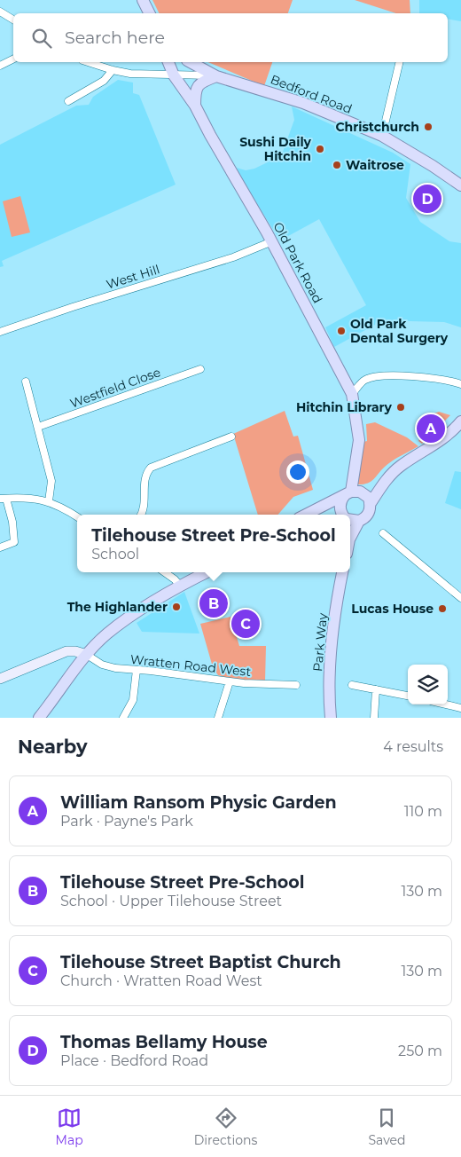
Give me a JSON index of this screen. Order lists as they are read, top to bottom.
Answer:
{
  "streets": {
    "main road": ["Bedford Road", "Old Park Road", "Park Way"],
    "street": ["West Hill", "Westfield Close", "Wratten Road West"]
  },
  "crossings": [
    ["Bedford Road", "Old Park Road"],
    ["Old Park Road", "West Hill"]
  ],
  "places": [
    "Christchurch",
    "Sushi Daily Hitchin",
    "Waitrose",
    "Old Park Dental Surgery",
    "Hitchin Library",
    "The Highlander",
    "Lucas House"
  ],
  "page": {
    "search": "Search here",
    "pins": [
      "D",
      "A",
      "B",
      "C"
    ],
    "popup": ["Tilehouse Street Pre-School", "School"],
    "heading": ["Nearby", "4 results"],
    "list": [
      {
        "mark": "A",
        "name": "William Ransom Physic Garden",
        "note": "Park · Payne's Park",
        "value": "110 m"
      },
      {
        "mark": "B",
        "name": "Tilehouse Street Pre-School",
        "note": "School · Upper Tilehouse Street",
        "value": "130 m"
      },
      {
        "mark": "C",
        "name": "Tilehouse Street Baptist Church",
        "note": "Church · Wratten Road West",
        "value": "130 m"
      },
      {
        "mark": "D",
        "name": "Thomas Bellamy House",
        "note": "Place · Bedford Road",
        "value": "250 m"
      }
    ],
    "nav": ["Map", "Directions", "Saved"]
  }
}
